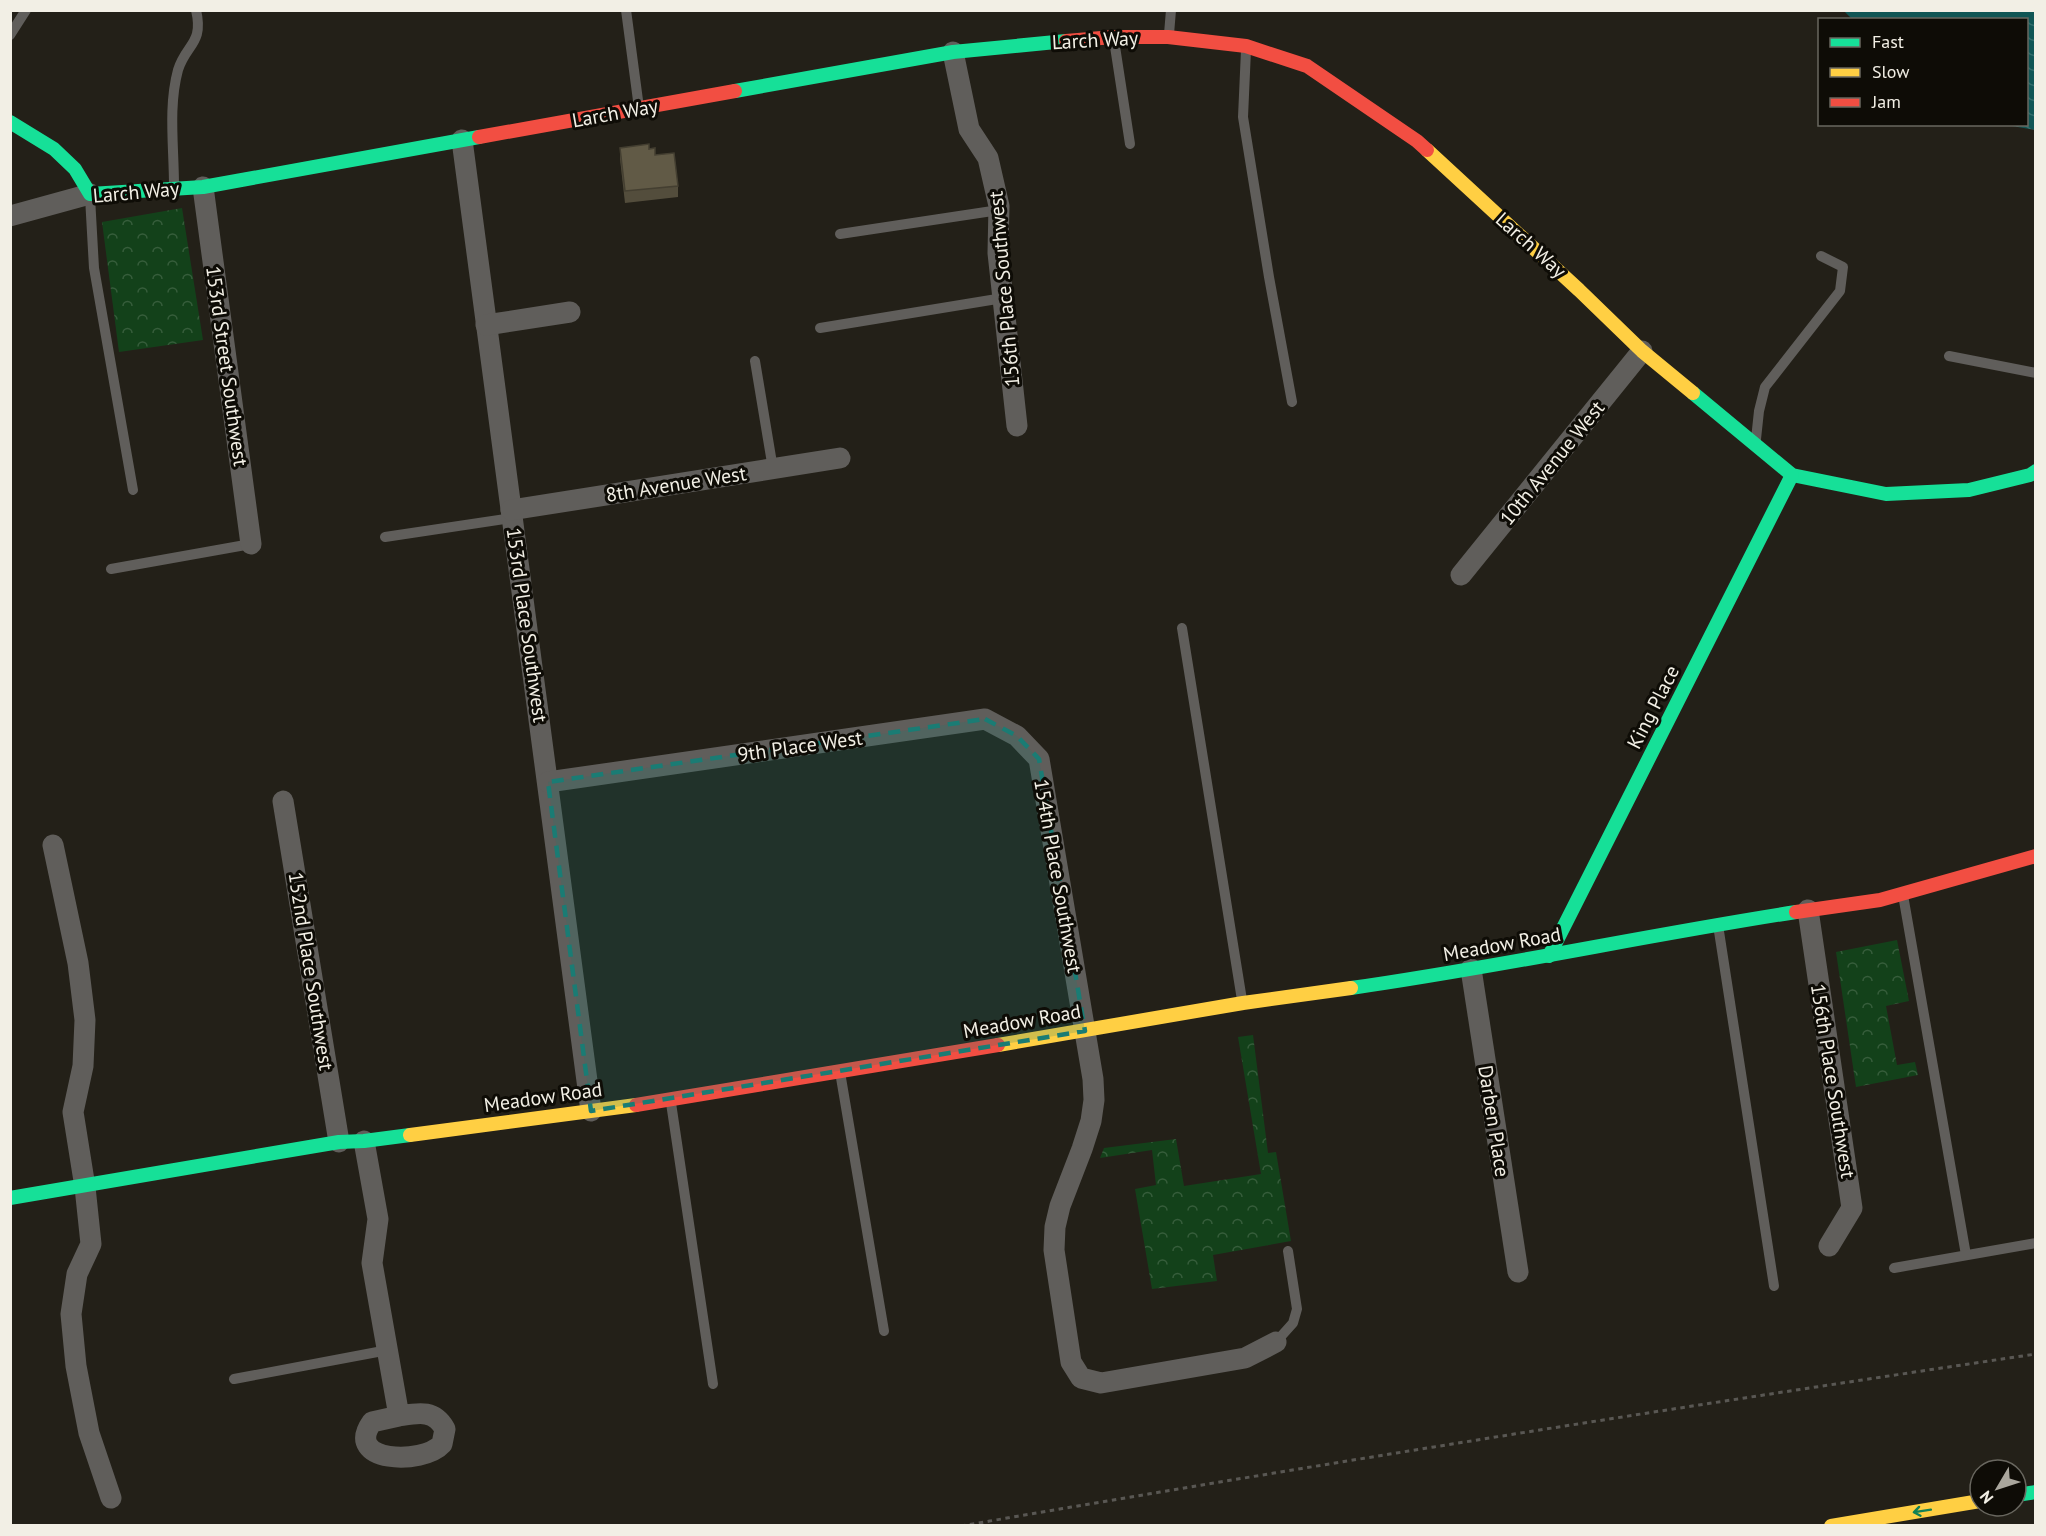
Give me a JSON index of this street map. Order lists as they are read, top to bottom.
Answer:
{
  "streets": {
    "main road": ["Larch Way", "King Place", "Meadow Road"],
    "street": [
      "156th Place Southwest",
      "153rd Street Southwest",
      "10th Avenue West",
      "8th Avenue West",
      "153rd Place Southwest",
      "9th Place West",
      "154th Place Southwest",
      "152nd Place Southwest",
      "Darben Place"
    ]
  },
  "crossings": [
    ["Larch Way", "156th Place Southwest"],
    ["Larch Way", "153rd Street Southwest"],
    ["Larch Way", "10th Avenue West"],
    ["Larch Way", "153rd Place Southwest"],
    ["Larch Way", "King Place"],
    ["156th Place Southwest", "Meadow Road"],
    ["8th Avenue West", "153rd Place Southwest"],
    ["153rd Place Southwest", "9th Place West"],
    ["153rd Place Southwest", "Meadow Road"],
    ["King Place", "Meadow Road"],
    ["9th Place West", "154th Place Southwest"],
    ["154th Place Southwest", "Meadow Road"],
    ["Meadow Road", "152nd Place Southwest"],
    ["Meadow Road", "Darben Place"]
  ],
  "legend": ["Fast", "Slow", "Jam"],
  "north": "bottom left"
}
